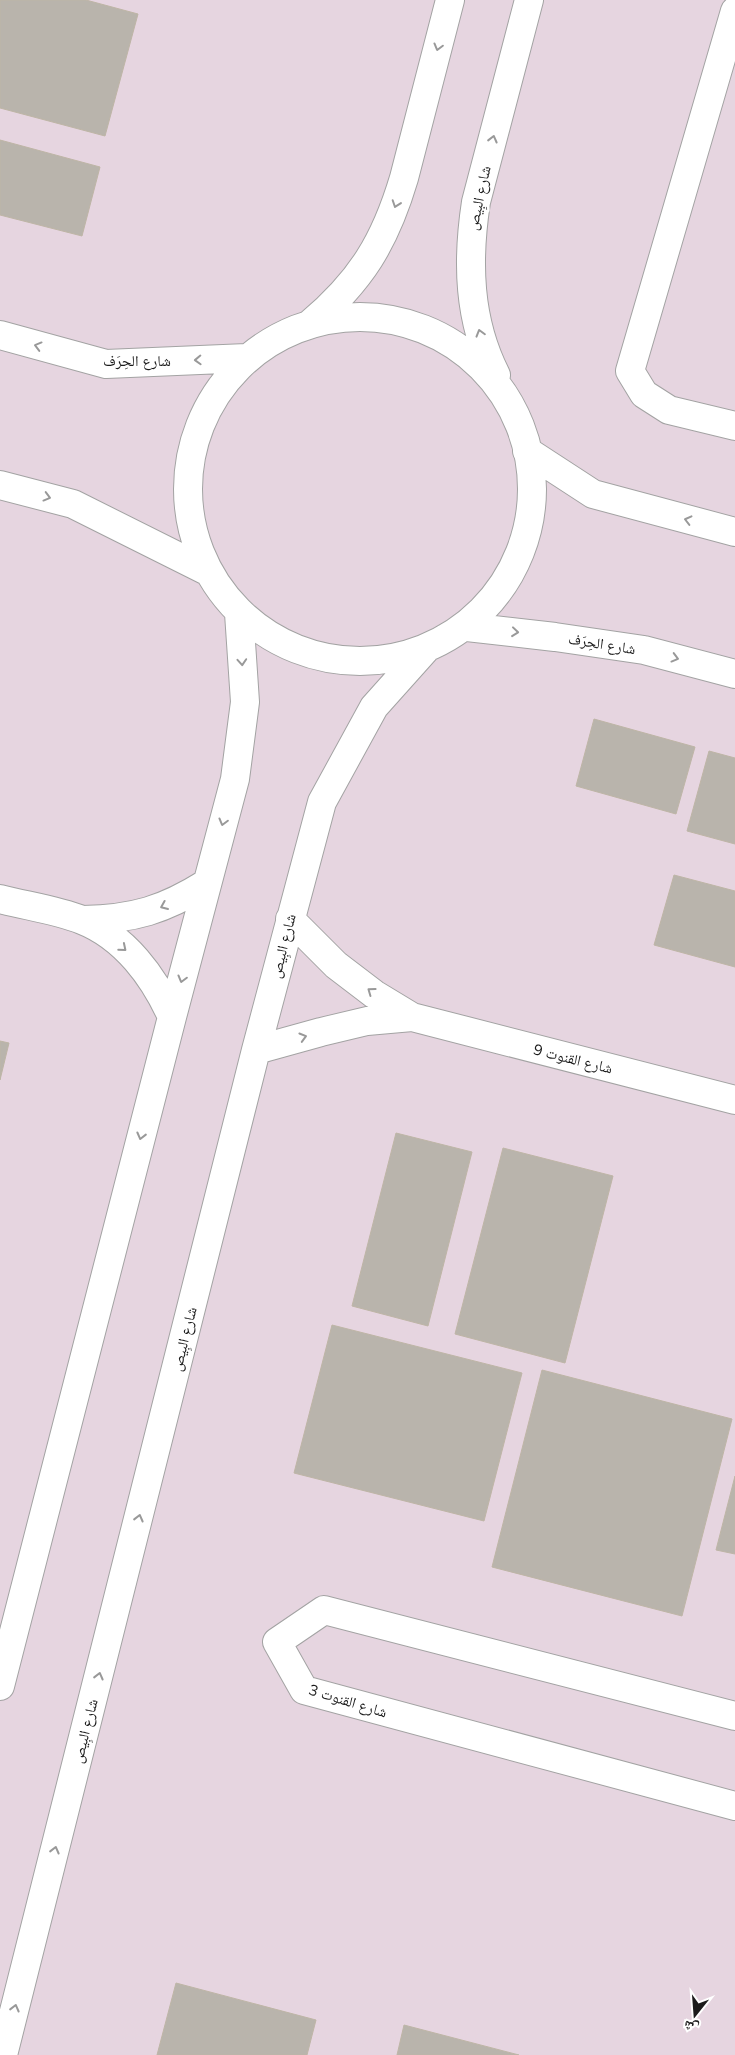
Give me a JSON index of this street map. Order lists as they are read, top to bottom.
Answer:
{
  "streets": {
    "street": [
      "شارع البِيص",
      "شارع الحِرَف",
      "شارع القنوت 9",
      "شارع القنوت 3"
    ]
  },
  "crossings": [
    ["شارع البِيص", "شارع القنوت 9"]
  ],
  "north": "bottom"
}
